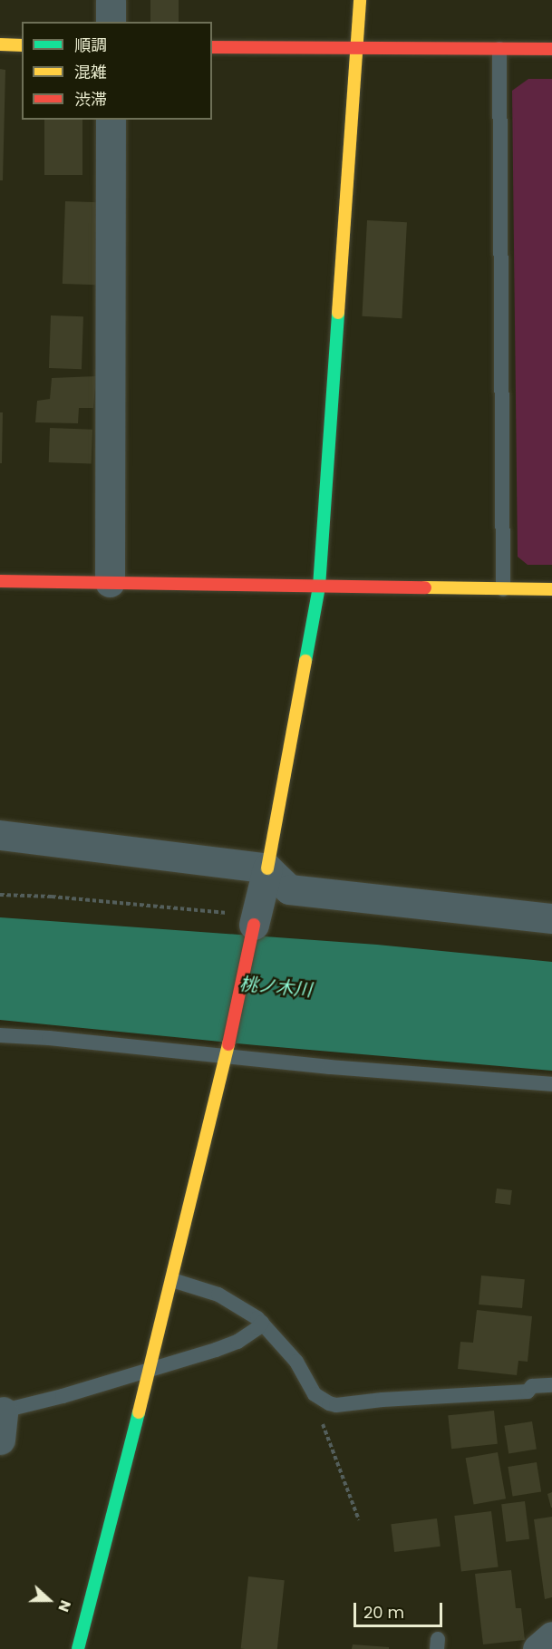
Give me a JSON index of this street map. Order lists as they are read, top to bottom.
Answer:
{
  "water": ["桃ノ木川"],
  "legend": ["順調", "混雑", "渋滞"],
  "scale_bar": "20 m",
  "north": "right"
}
